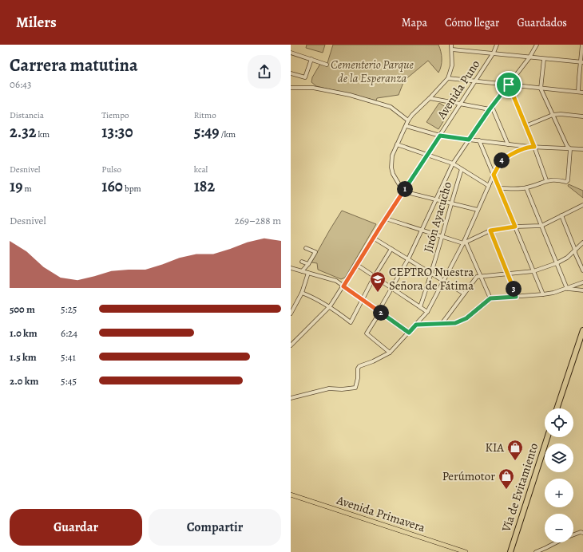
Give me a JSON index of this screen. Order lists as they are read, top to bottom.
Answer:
{
  "streets": {
    "highway": ["Vía de Evitamiento"],
    "main road": ["Avenida Primavera"],
    "street": ["Avenida Puno", "Jirón Ayacucho"]
  },
  "parks": ["Cementerio Parque de la Esperanza"],
  "places": {
    "school or university": ["CEPTRO Nuestra Señora de Fátima"],
    "shop": ["KIA", "Perúmotor"]
  },
  "page": {
    "header": "Milers",
    "nav": ["Mapa", "Cómo llegar", "Guardados"],
    "heading": ["Carrera matutina", "06:43"],
    "stats": [
      ["Distancia", "2.32 km"],
      ["Tiempo", "13:30"],
      ["Ritmo", "5:49 /km"],
      ["Desnivel", "19 m"],
      ["Pulso", "160 bpm"],
      ["kcal", "182"]
    ],
    "pins": [
      "4",
      "1",
      "3",
      "2"
    ],
    "chart": ["Desnivel", "269–288 m"],
    "list": [
      {
        "name": "500 m",
        "note": "5:25"
      },
      {
        "name": "1.0 km",
        "note": "6:24"
      },
      {
        "name": "1.5 km",
        "note": "5:41"
      },
      {
        "name": "2.0 km",
        "note": "5:45"
      }
    ],
    "map_buttons": ["+", "−"],
    "buttons": ["Guardar", "Compartir"]
  }
}
